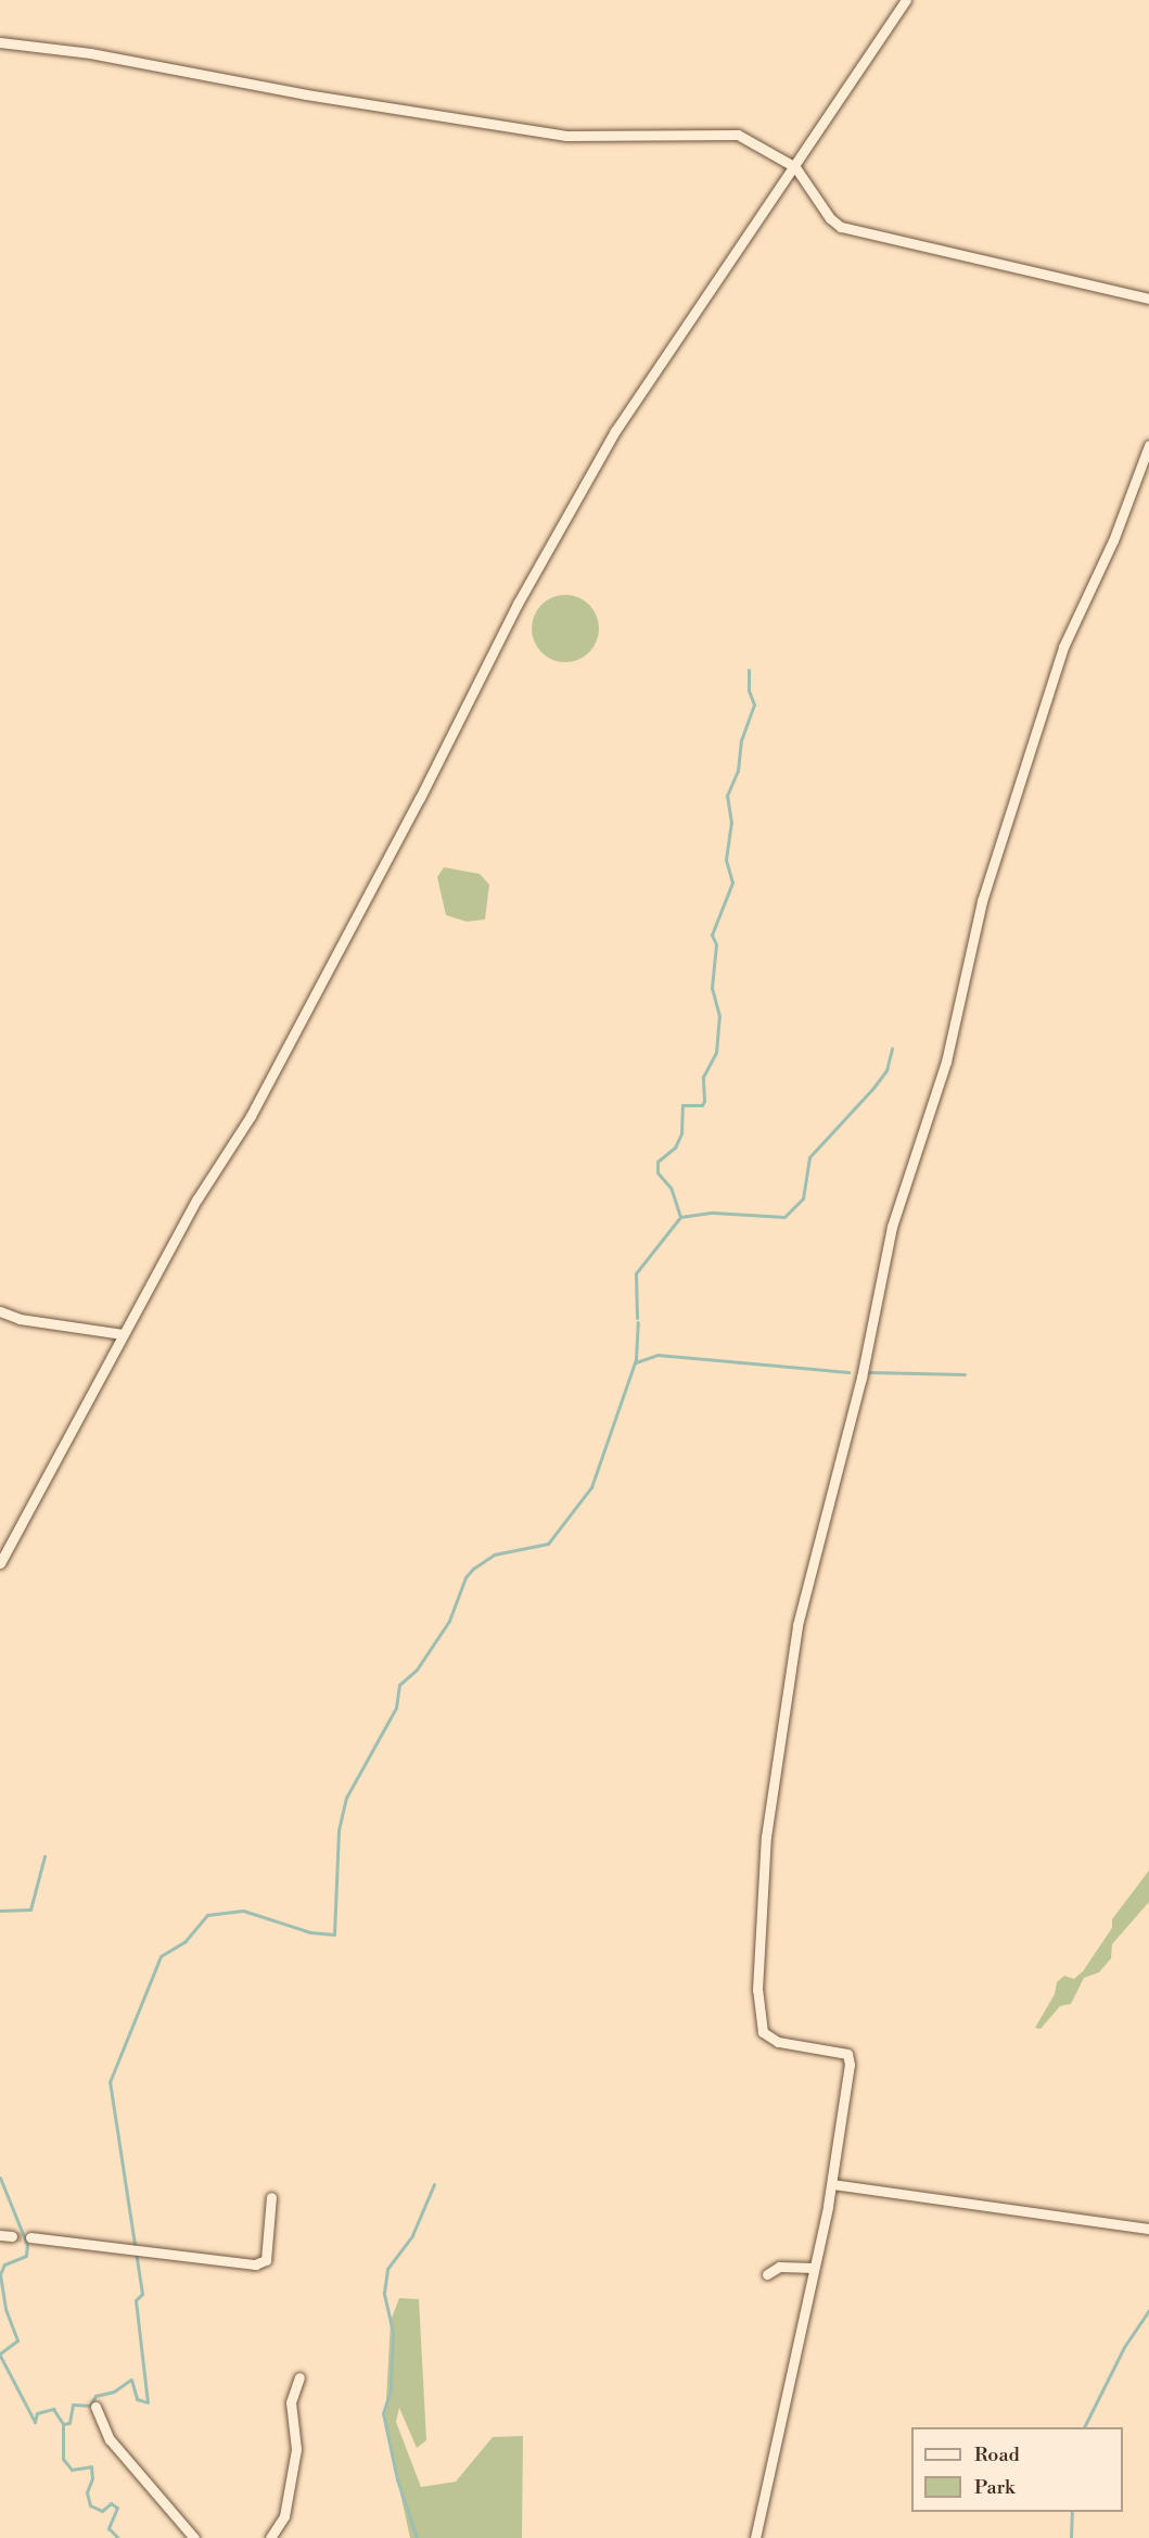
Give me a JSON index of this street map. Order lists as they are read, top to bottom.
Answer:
{
  "legend": ["Road", "Park"]
}
